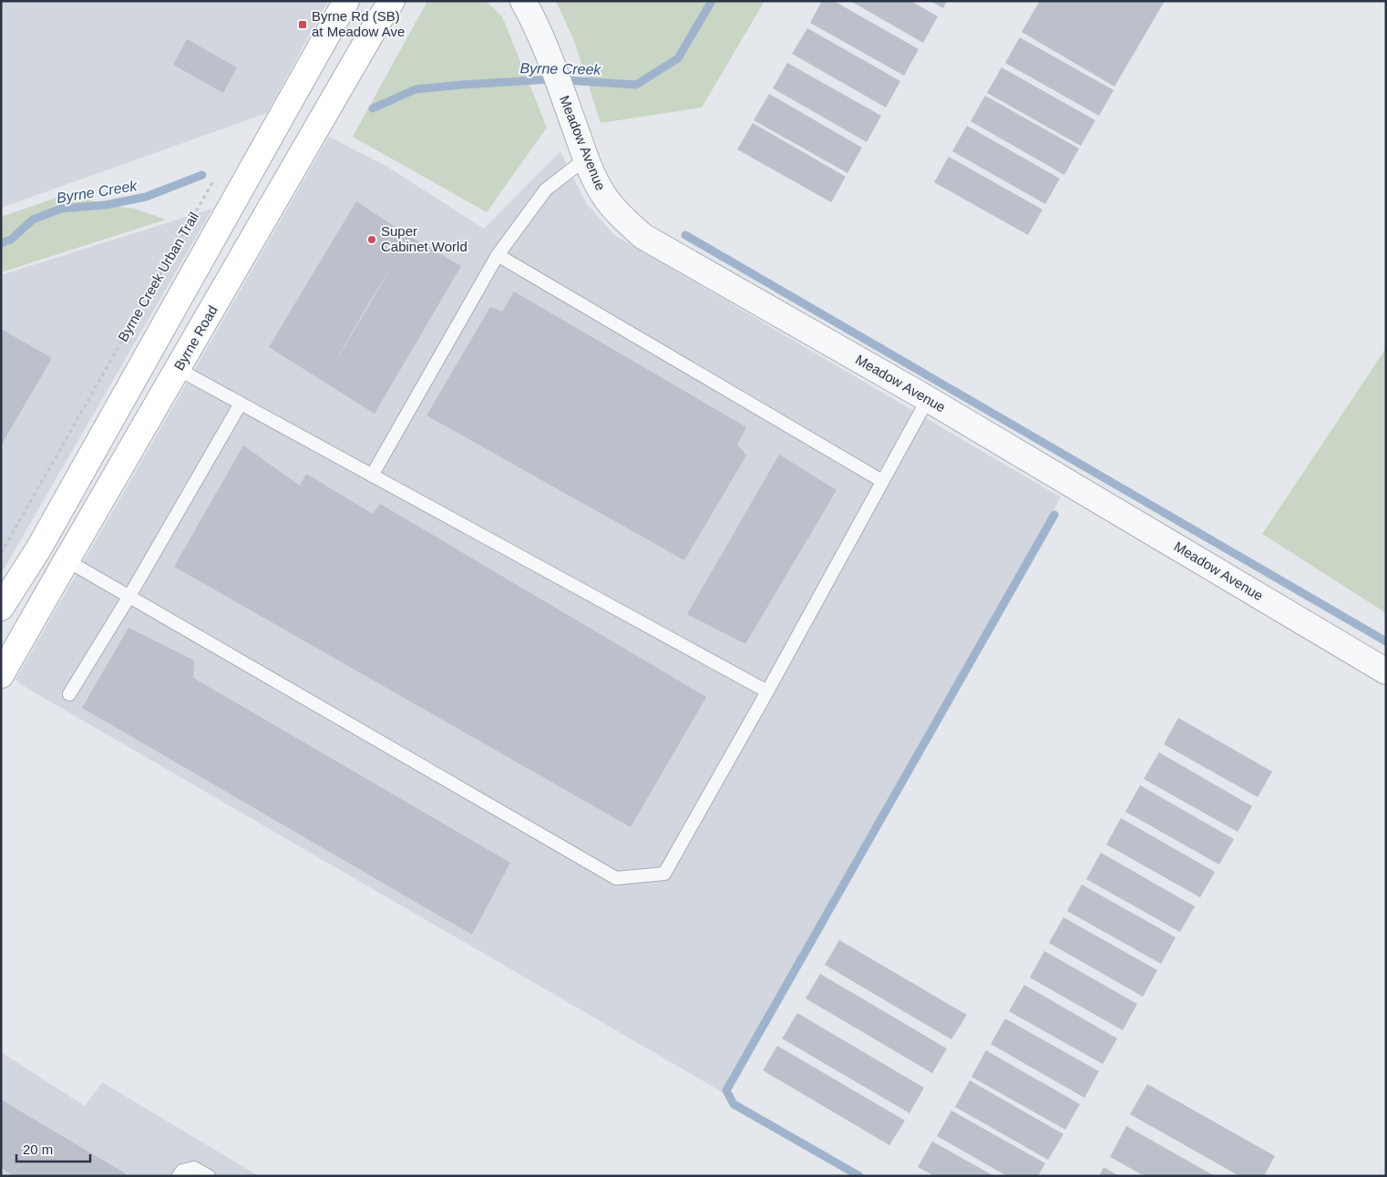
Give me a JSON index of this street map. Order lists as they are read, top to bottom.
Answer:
{
  "streets": {
    "main road": ["Byrne Road"],
    "street": ["Meadow Avenue"],
    "path": ["Byrne Creek Urban Trail"]
  },
  "water": ["Byrne Creek"],
  "places": {
    "transit": ["Byrne Rd (SB) at Meadow Ave"],
    "other": ["Super Cabinet World"]
  },
  "scale_bar": "20 m"
}
